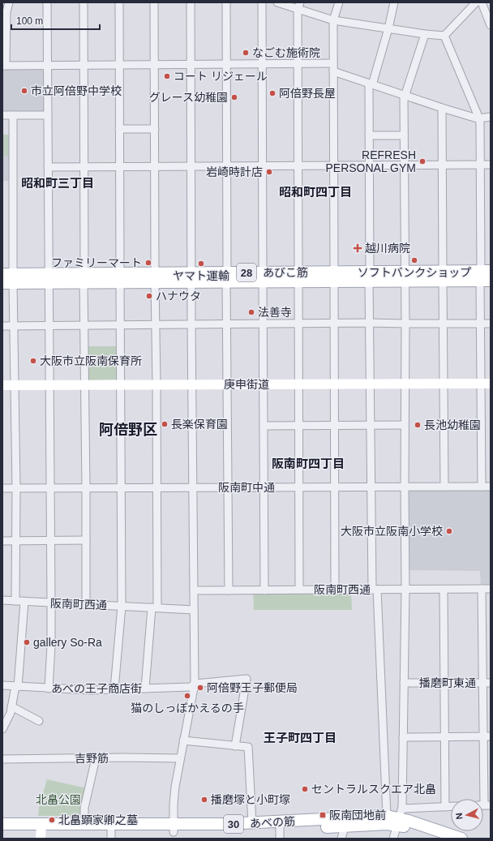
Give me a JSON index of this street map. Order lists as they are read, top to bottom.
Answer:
{
  "streets": {
    "main road": [
      "28",
      "あびこ筋",
      "あべの筋",
      "30"
    ],
    "street": [
      "庚申街道",
      "阪南町中通",
      "阪南町西通",
      "播磨町東通",
      "あべの王子商店街",
      "吉野筋"
    ]
  },
  "districts": [
    "昭和町三丁目",
    "昭和町四丁目",
    "阿倍野区",
    "阪南町四丁目",
    "王子町四丁目"
  ],
  "parks": ["北畠公園"],
  "places": {
    "other": [
      "なごむ施術院",
      "コート リジェール",
      "市立阿倍野中学校",
      "阿倍野長屋",
      "グレース幼稚園",
      "REFRESH PERSONAL GYM",
      "岩崎時計店",
      "ソフトバンクショップ",
      "ファミリーマート",
      "ヤマト運輸",
      "ハナウタ",
      "法善寺",
      "大阪市立阪南保育所",
      "長楽保育園",
      "長池幼稚園",
      "大阪市立阪南小学校",
      "gallery So-Ra",
      "阿倍野王子郵便局",
      "猫のしっぽかえるの手",
      "セントラルスクエア北畠",
      "播磨塚と小町塚",
      "北畠顕家卿之墓"
    ],
    "health": ["越川病院"],
    "transit": ["阪南団地前"]
  },
  "scale_bar": "100 m",
  "north": "left"
}
